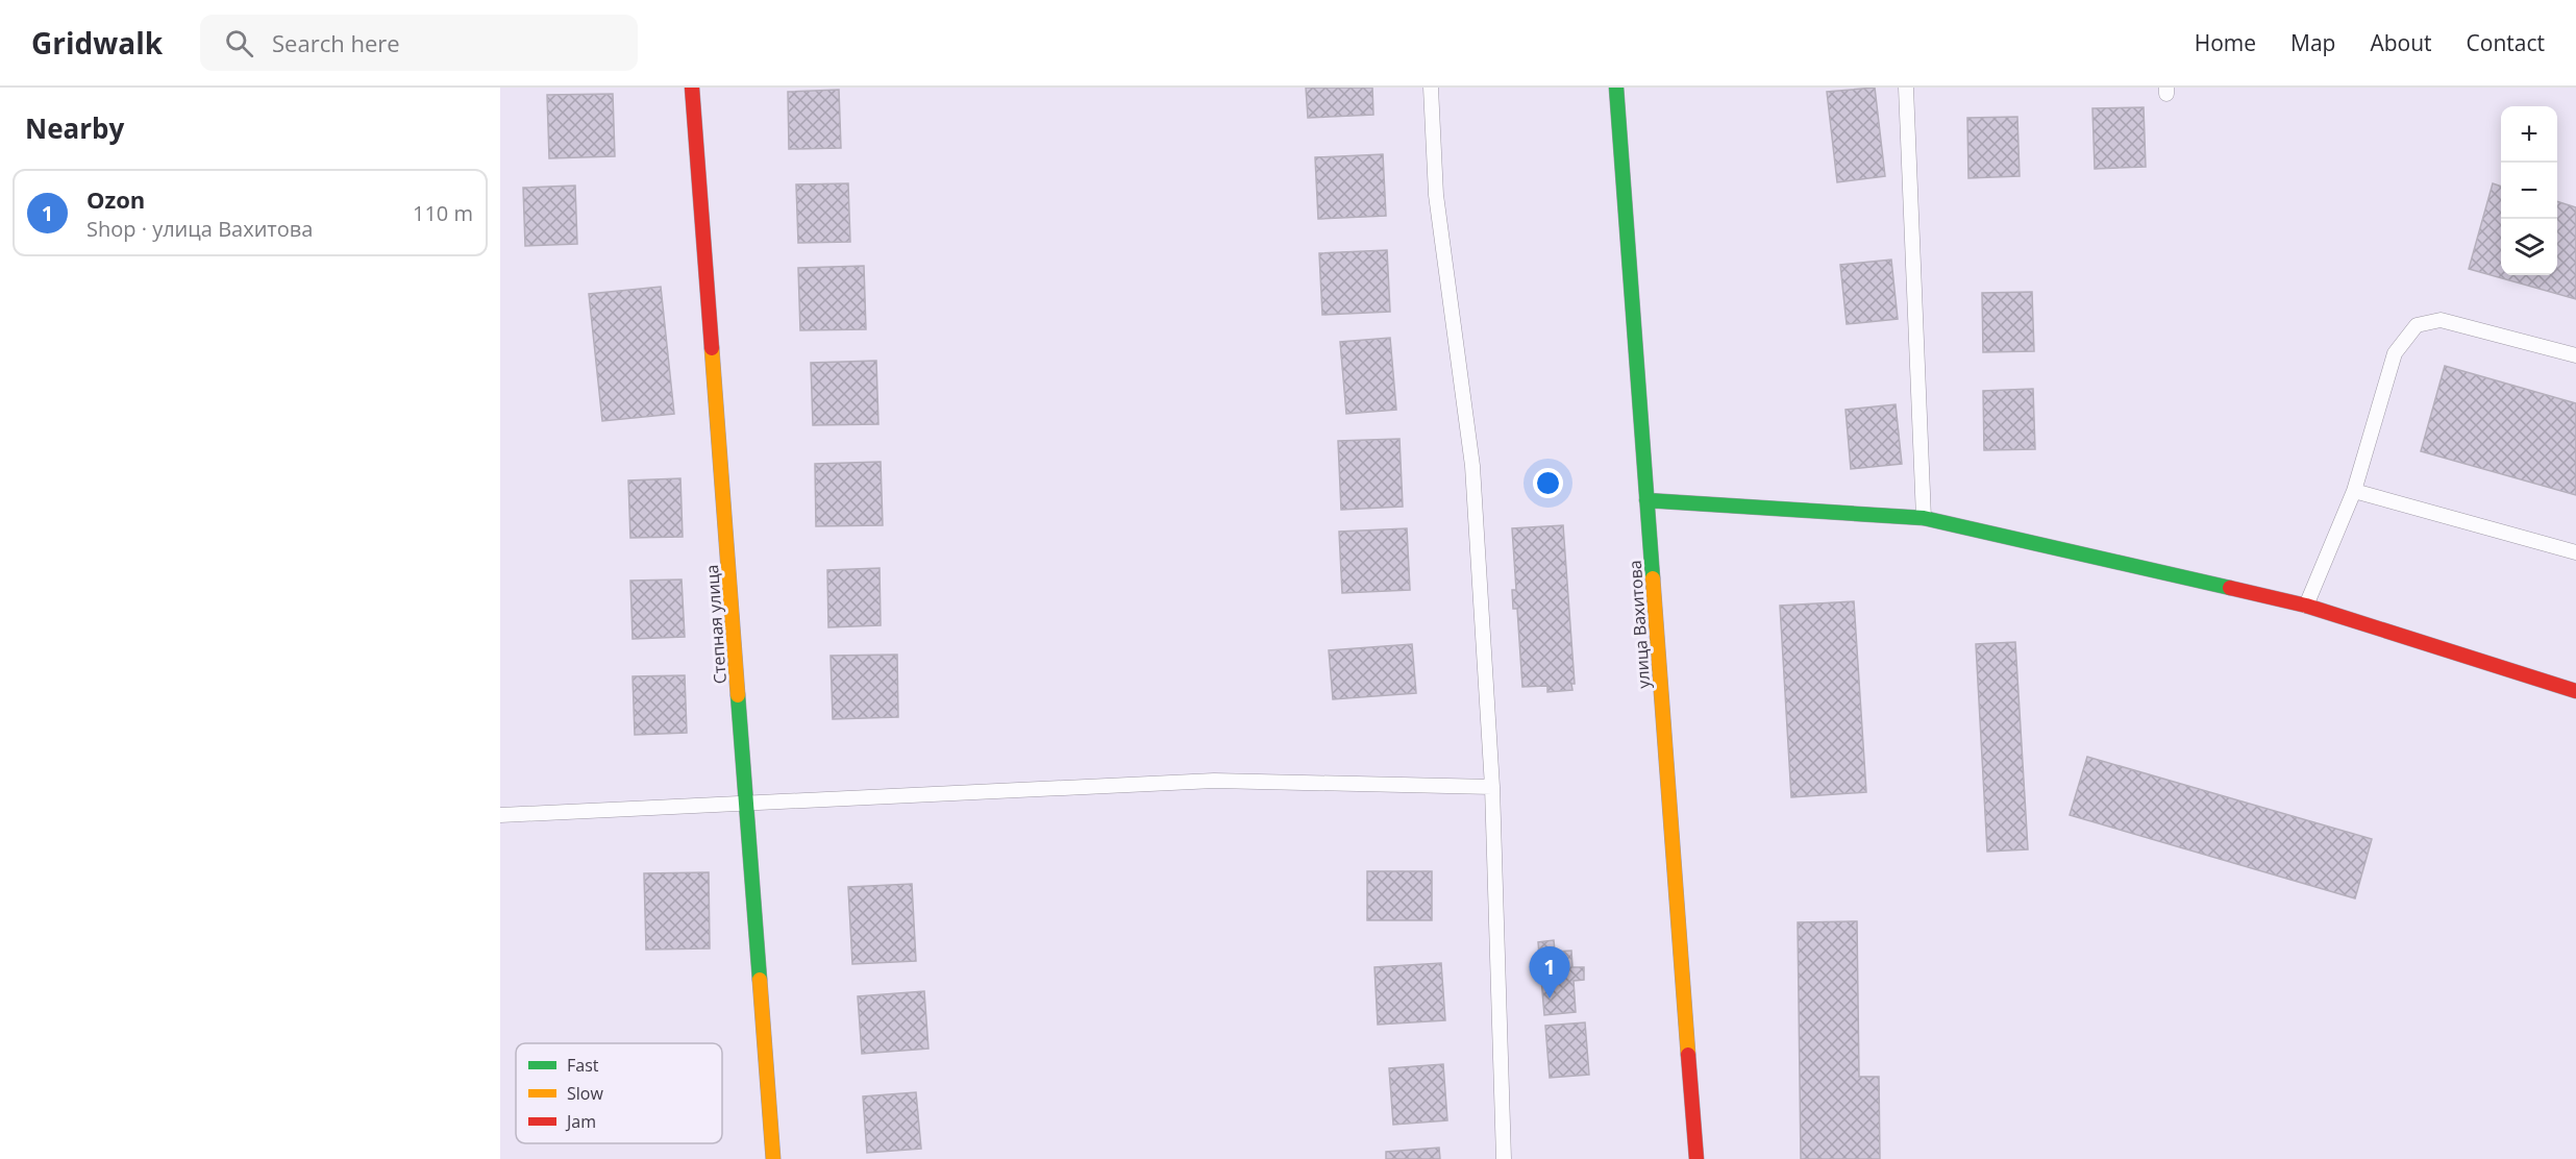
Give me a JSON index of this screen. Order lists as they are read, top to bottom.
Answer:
{
  "streets": {
    "street": ["Степная улица", "улица Вахитова"]
  },
  "legend": ["Fast", "Slow", "Jam"],
  "page": {
    "header": "Gridwalk",
    "search": "Search here",
    "nav": [
      "Home",
      "Map",
      "About",
      "Contact"
    ],
    "heading": "Nearby",
    "map_buttons": ["+", "−"],
    "list": [
      {
        "mark": "1",
        "name": "Ozon",
        "note": "Shop · улица Вахитова",
        "value": "110 m"
      }
    ],
    "pins": "1"
  }
}
